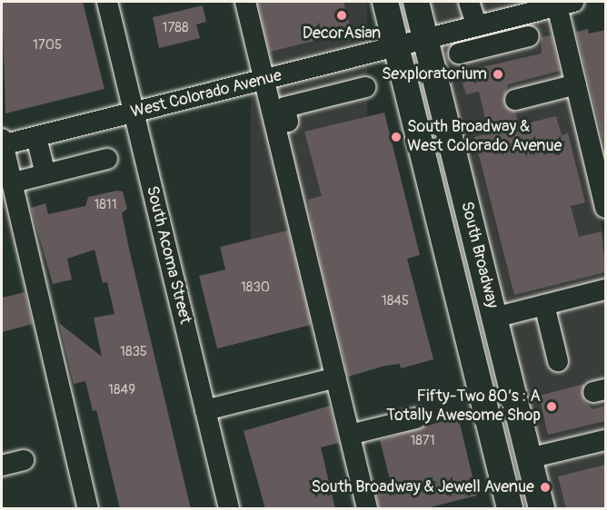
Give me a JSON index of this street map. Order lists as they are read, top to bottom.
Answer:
{
  "streets": {
    "main road": ["South Broadway"],
    "street": ["West Colorado Avenue", "South Acoma Street"]
  },
  "crossings": [
    ["West Colorado Avenue", "South Acoma Street"],
    ["West Colorado Avenue", "South Broadway"]
  ],
  "places": [
    "DecorAsian",
    "Sexploratorium",
    "South Broadway & West Colorado Avenue",
    "Fifty-Two 80’s : A Totally Awesome Shop",
    "South Broadway & Jewell Avenue"
  ],
  "house_numbers": [
    "1788",
    "1705",
    "1811",
    "1830",
    "1845",
    "1835",
    "1849",
    "1871"
  ]
}
